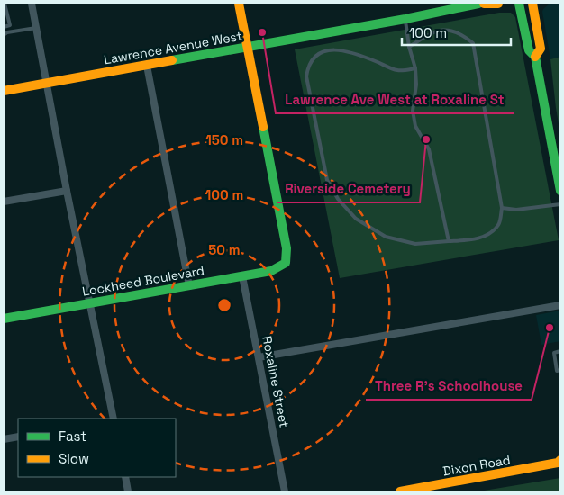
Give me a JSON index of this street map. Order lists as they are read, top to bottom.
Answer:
{
  "streets": {
    "main road": ["Lawrence Avenue West", "Lockheed Boulevard", "Dixon Road"],
    "street": ["Roxaline Street"]
  },
  "crossings": [
    ["Lawrence Avenue West", "Lockheed Boulevard"],
    ["Lockheed Boulevard", "Roxaline Street"]
  ],
  "places": ["Lawrence Ave West at Roxaline St", "Riverside Cemetery", "Three R's Schoolhouse"],
  "legend": ["Fast", "Slow"],
  "scale_bar": "100 m",
  "rings": ["150 m", "100 m", "50 m"]
}
